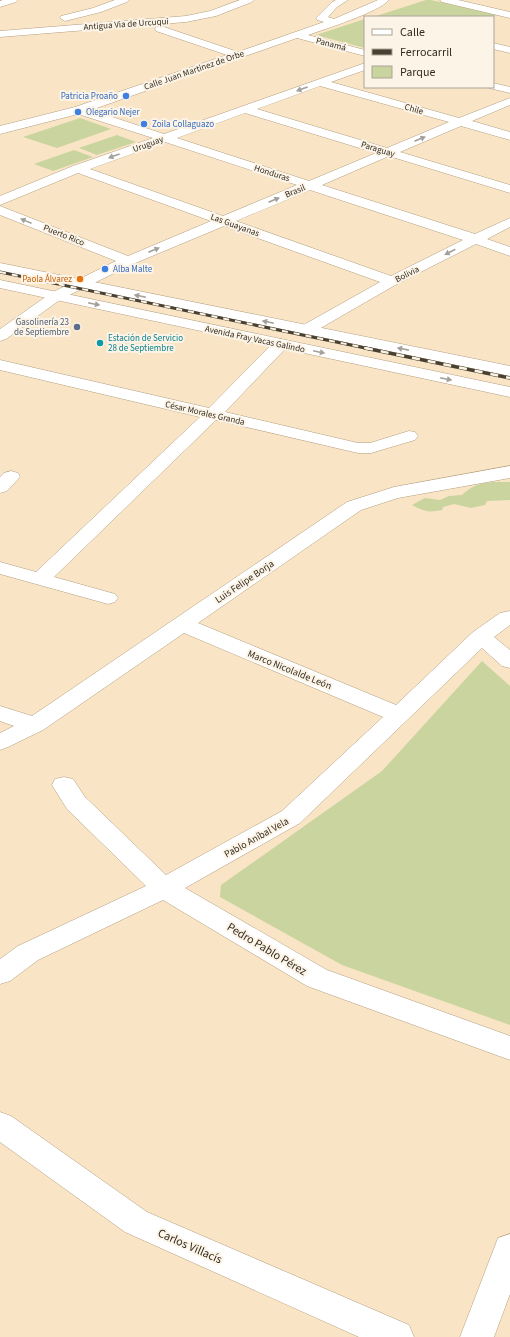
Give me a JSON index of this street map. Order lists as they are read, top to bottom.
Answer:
{
  "streets": {
    "street": [
      "Antigua Via de Urcuqui",
      "Panamá",
      "Calle Juan Martinez de Orbe",
      "Chile",
      "Uruguay",
      "Paraguay",
      "Honduras",
      "Brasil",
      "Las Guayanas",
      "Puerto Rico",
      "Bolivia",
      "Avenida Fray Vacas Galindo",
      "César Morales Granda",
      "Luis Felipe Borja",
      "Marco Nicolalde León",
      "Pablo Aníbal Vela",
      "Pedro Pablo Pérez",
      "Carlos Villacís"
    ]
  },
  "crossings": [
    ["Panamá", "Calle Juan Martinez de Orbe"],
    ["Calle Juan Martinez de Orbe", "Honduras"],
    ["Chile", "Uruguay"],
    ["Chile", "Brasil"],
    ["Uruguay", "Paraguay"],
    ["Uruguay", "Honduras"],
    ["Uruguay", "Las Guayanas"],
    ["Paraguay", "Brasil"],
    ["Honduras", "Brasil"],
    ["Honduras", "Bolivia"],
    ["Brasil", "Las Guayanas"],
    ["Brasil", "Puerto Rico"],
    ["Brasil", "Avenida Fray Vacas Galindo"],
    ["Las Guayanas", "Bolivia"],
    ["Bolivia", "Avenida Fray Vacas Galindo"],
    ["Luis Felipe Borja", "Marco Nicolalde León"],
    ["Marco Nicolalde León", "Pablo Aníbal Vela"],
    ["Pablo Aníbal Vela", "Pedro Pablo Pérez"]
  ],
  "one_way": ["Puerto Rico", "Bolivia"],
  "places": [
    "Patricia Proaño",
    "Olegario Nejer",
    "Zoila Collaguazo",
    "Alba Malte",
    "Paola Álvarez",
    "Gasolinería 23 de Septiembre",
    "Estación de Servicio 28 de Septiembre"
  ],
  "legend": ["Calle", "Ferrocarril", "Parque"]
}
